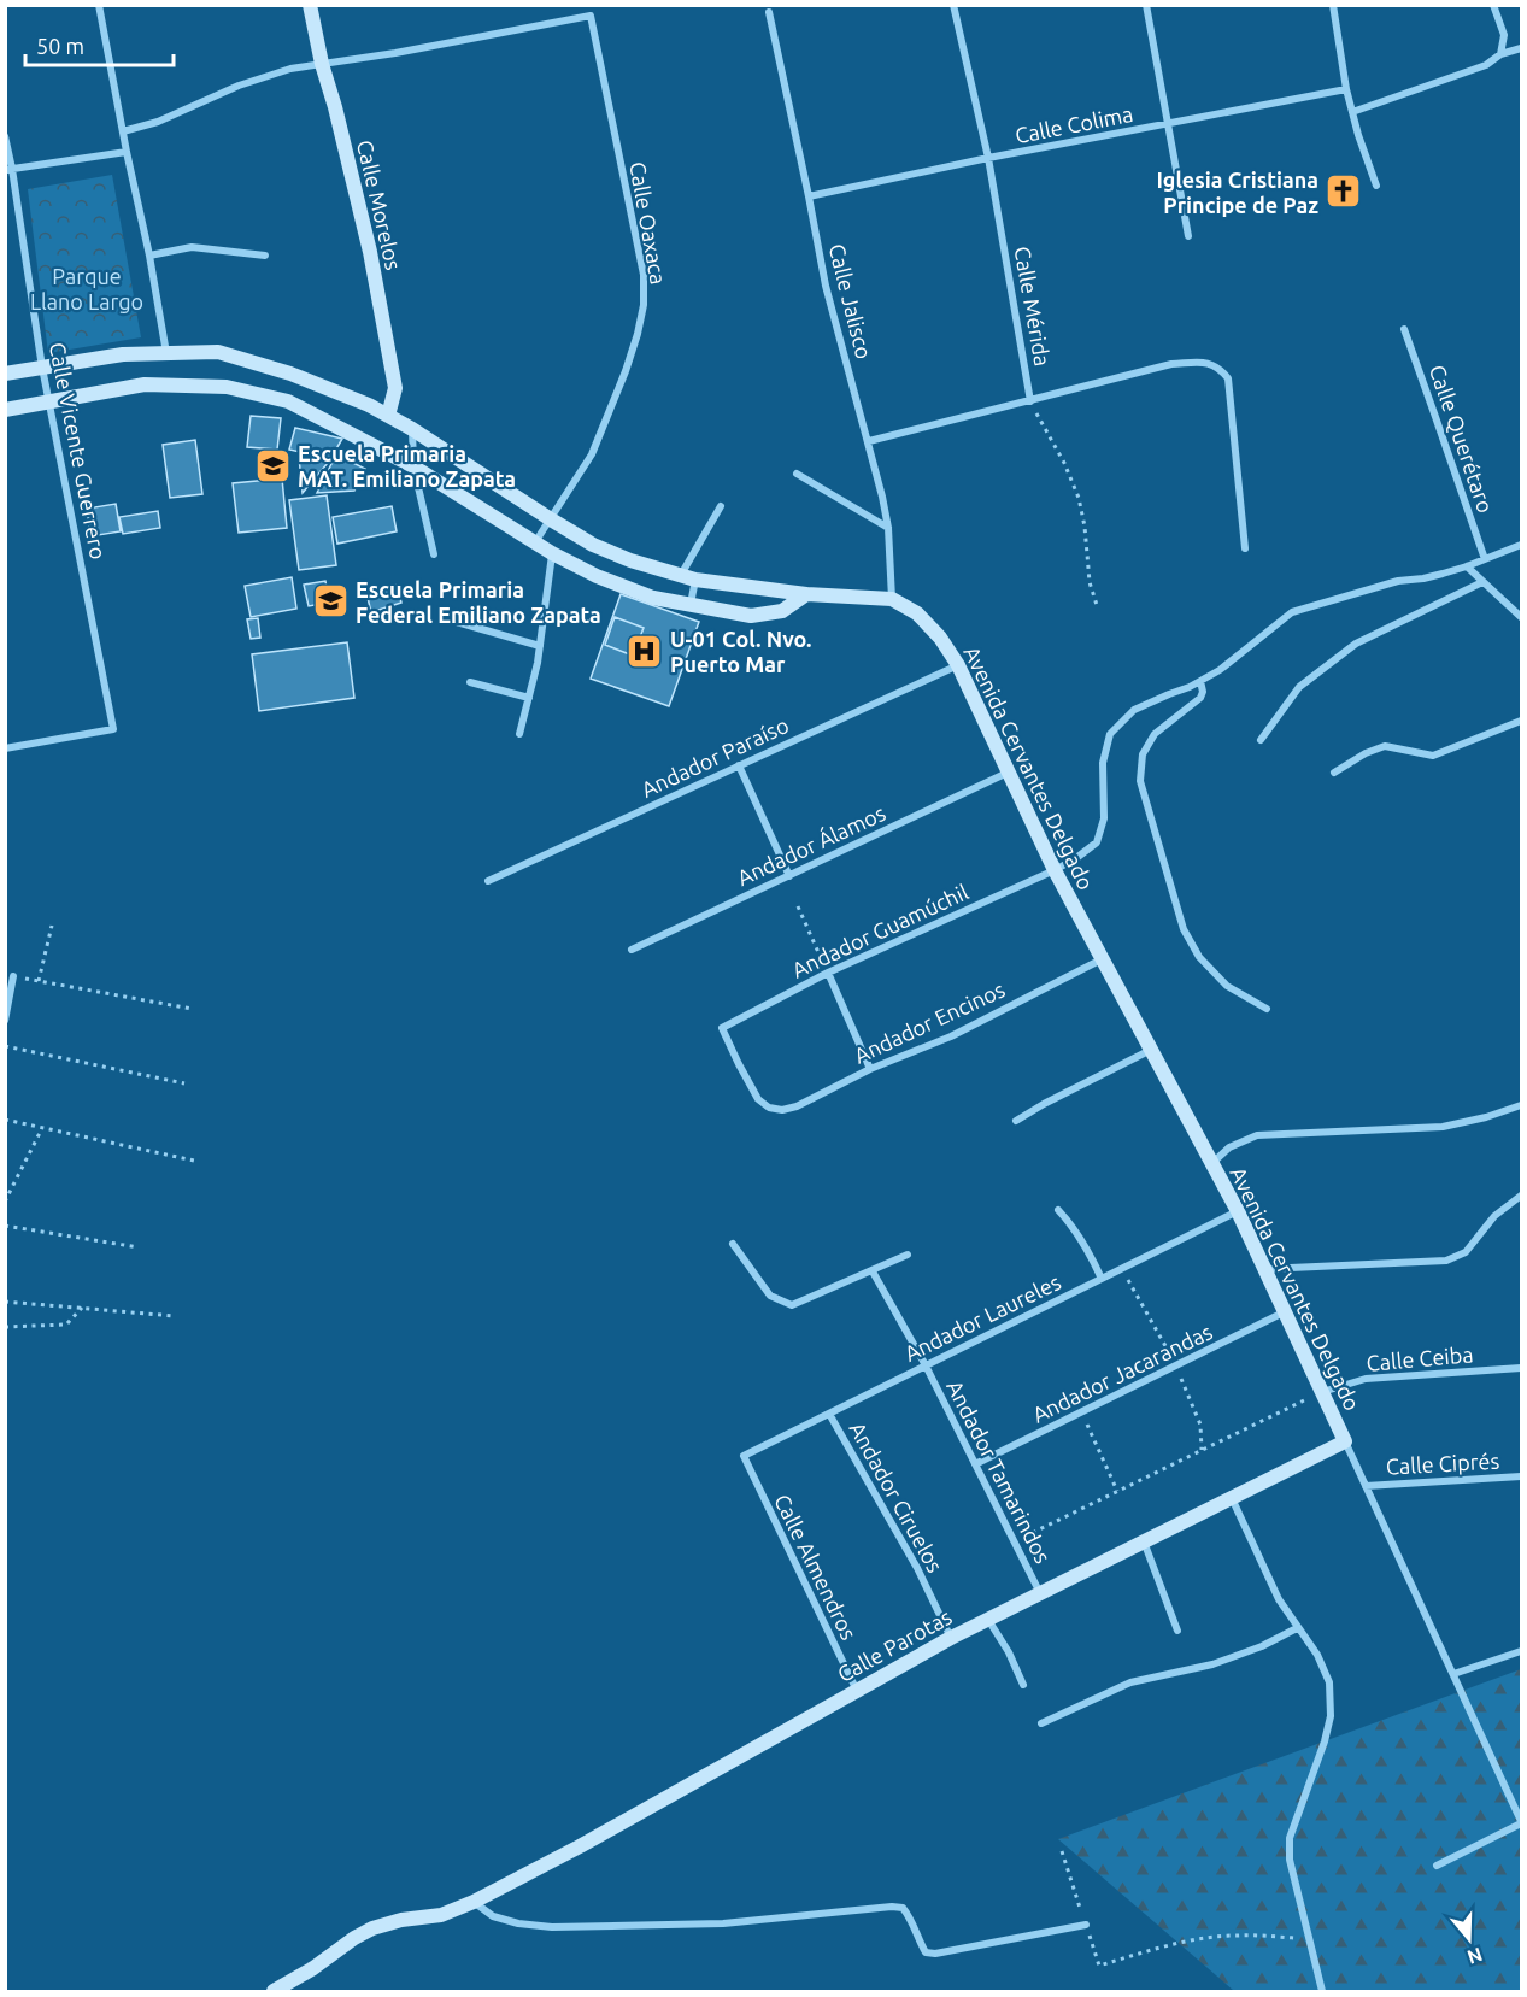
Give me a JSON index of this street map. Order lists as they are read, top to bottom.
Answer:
{
  "streets": {
    "street": [
      "Calle Colima",
      "Calle Morelos",
      "Calle Oaxaca",
      "Calle Jalisco",
      "Calle Mérida",
      "Calle Querétaro",
      "Calle Vicente Guerrero",
      "Andador Paraíso",
      "Avenida Cervantes Delgado",
      "Andador Álamos",
      "Andador Guamúchil",
      "Andador Encinos",
      "Andador Laureles",
      "Calle Ceiba",
      "Andador Jacarandas",
      "Calle Ciprés",
      "Andador Tamarindos",
      "Andador Ciruelos",
      "Calle Almendros",
      "Calle Parotas"
    ]
  },
  "crossings": [
    ["Calle Colima", "Calle Jalisco"],
    ["Calle Colima", "Calle Mérida"],
    ["Calle Morelos", "Calle Oaxaca"],
    ["Calle Morelos", "Avenida Cervantes Delgado"],
    ["Calle Oaxaca", "Avenida Cervantes Delgado"],
    ["Calle Jalisco", "Avenida Cervantes Delgado"],
    ["Calle Vicente Guerrero", "Avenida Cervantes Delgado"],
    ["Andador Paraíso", "Avenida Cervantes Delgado"],
    ["Avenida Cervantes Delgado", "Andador Álamos"],
    ["Avenida Cervantes Delgado", "Andador Guamúchil"],
    ["Avenida Cervantes Delgado", "Andador Encinos"],
    ["Avenida Cervantes Delgado", "Andador Laureles"],
    ["Avenida Cervantes Delgado", "Calle Ceiba"],
    ["Avenida Cervantes Delgado", "Andador Jacarandas"],
    ["Avenida Cervantes Delgado", "Calle Ciprés"],
    ["Avenida Cervantes Delgado", "Calle Parotas"],
    ["Andador Guamúchil", "Andador Encinos"],
    ["Andador Laureles", "Andador Tamarindos"],
    ["Andador Laureles", "Andador Ciruelos"],
    ["Andador Laureles", "Calle Almendros"],
    ["Andador Jacarandas", "Andador Tamarindos"],
    ["Andador Tamarindos", "Calle Parotas"],
    ["Andador Ciruelos", "Calle Parotas"],
    ["Calle Almendros", "Calle Parotas"]
  ],
  "parks": ["Parque Llano Largo"],
  "places": {
    "church": ["Iglesia Cristiana Principe de Paz"],
    "school or university": ["Escuela Primaria MAT. Emiliano Zapata", "Escuela Primaria Federal Emiliano Zapata"],
    "hospital": ["U-01 Col. Nvo. Puerto Mar"]
  },
  "scale_bar": "50 m",
  "north": "bottom"
}
